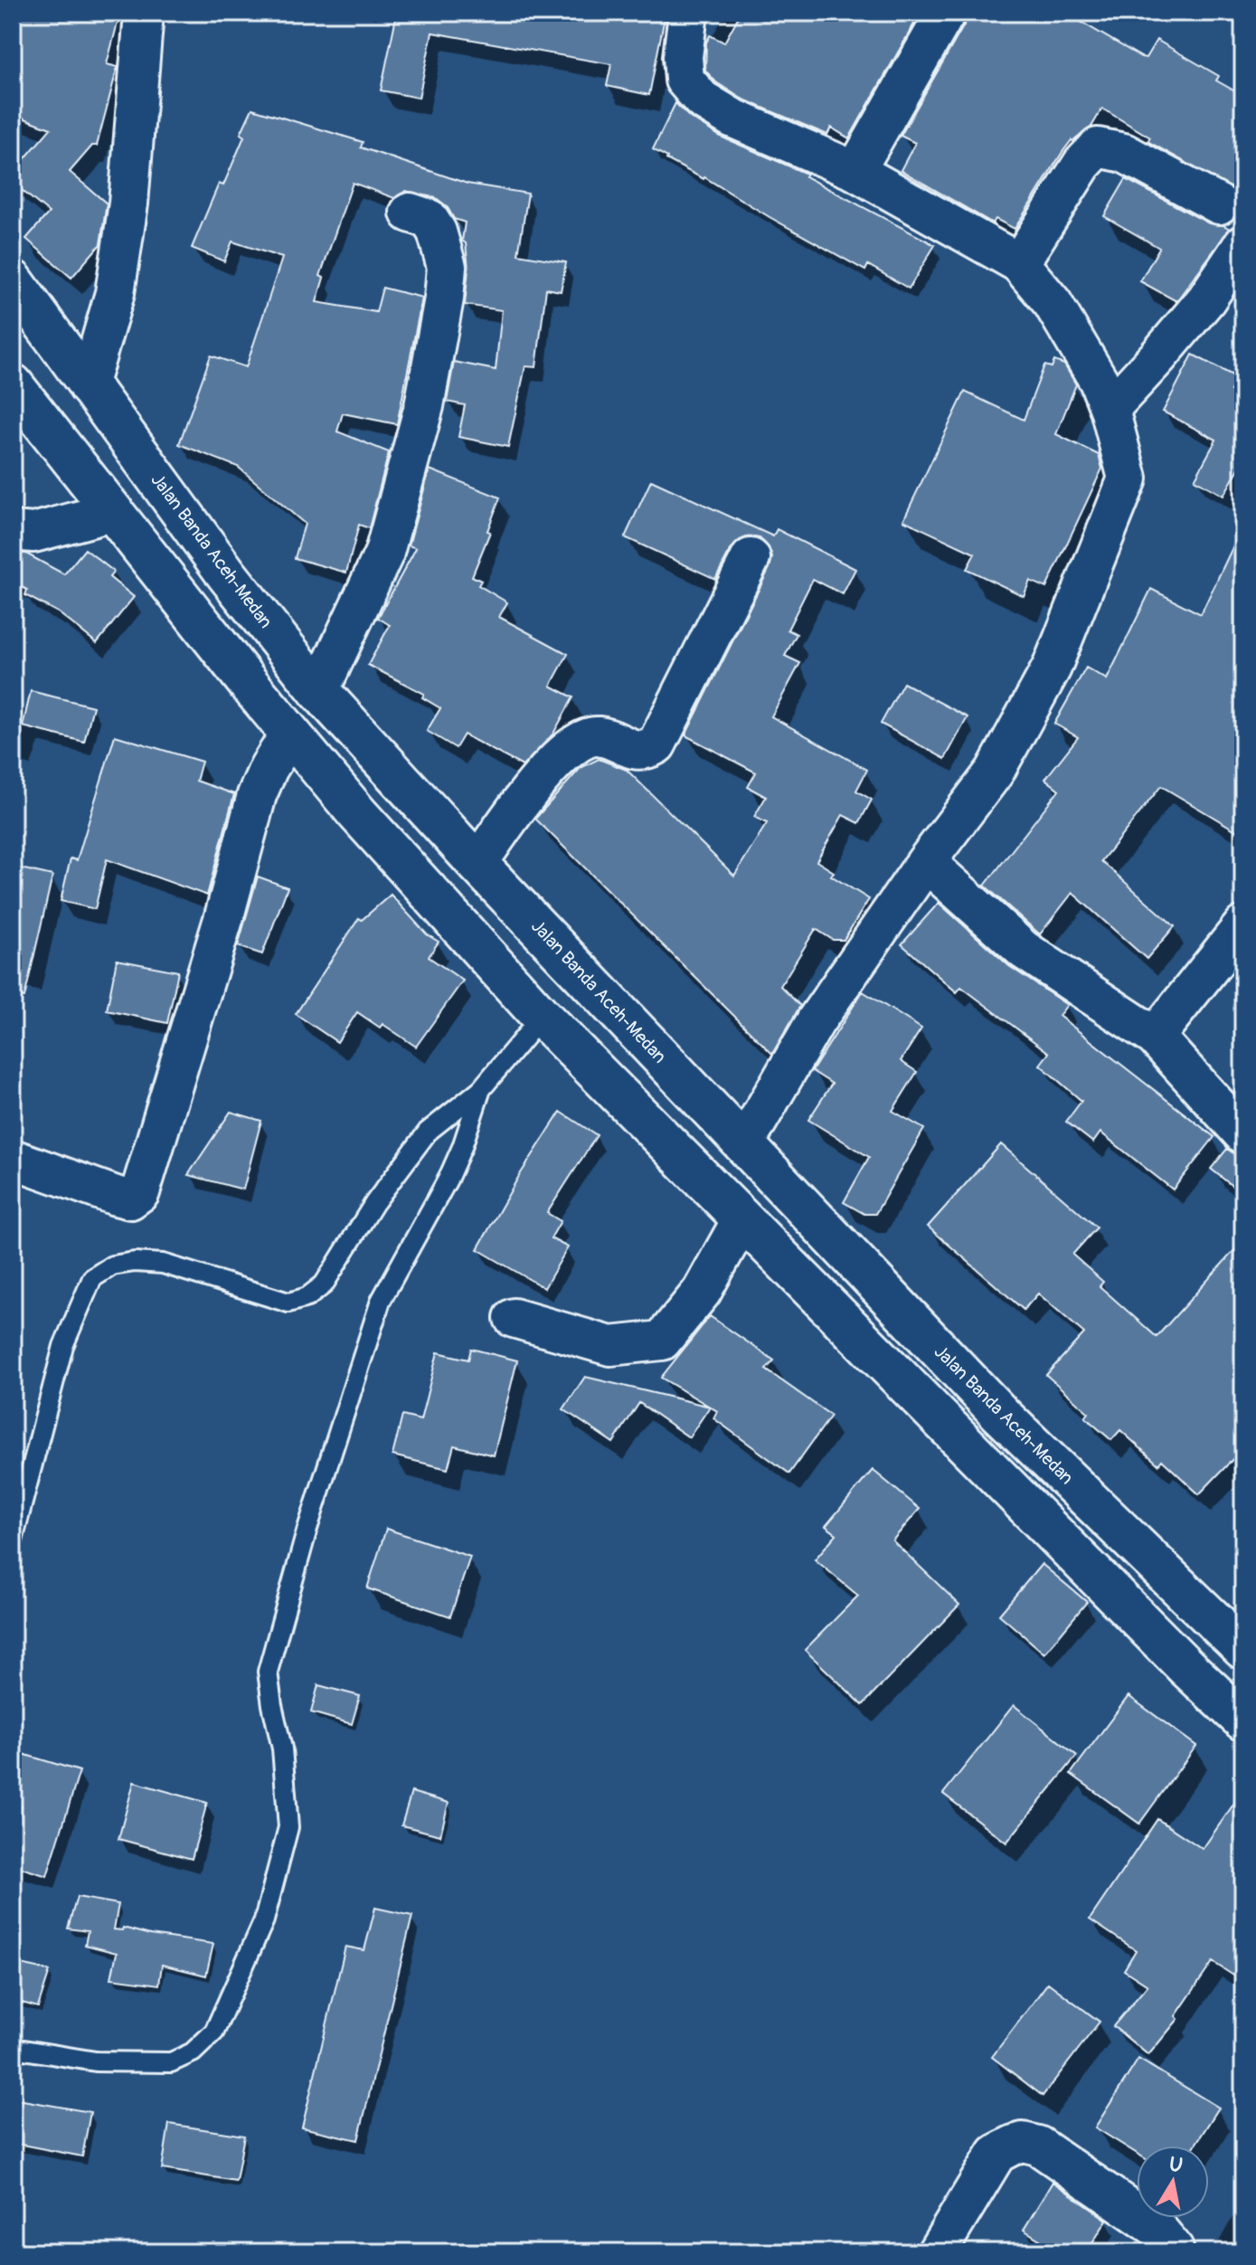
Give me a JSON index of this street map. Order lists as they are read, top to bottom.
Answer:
{
  "streets": {
    "highway": ["Jalan Banda Aceh-Medan"]
  },
  "north": "top"
}
